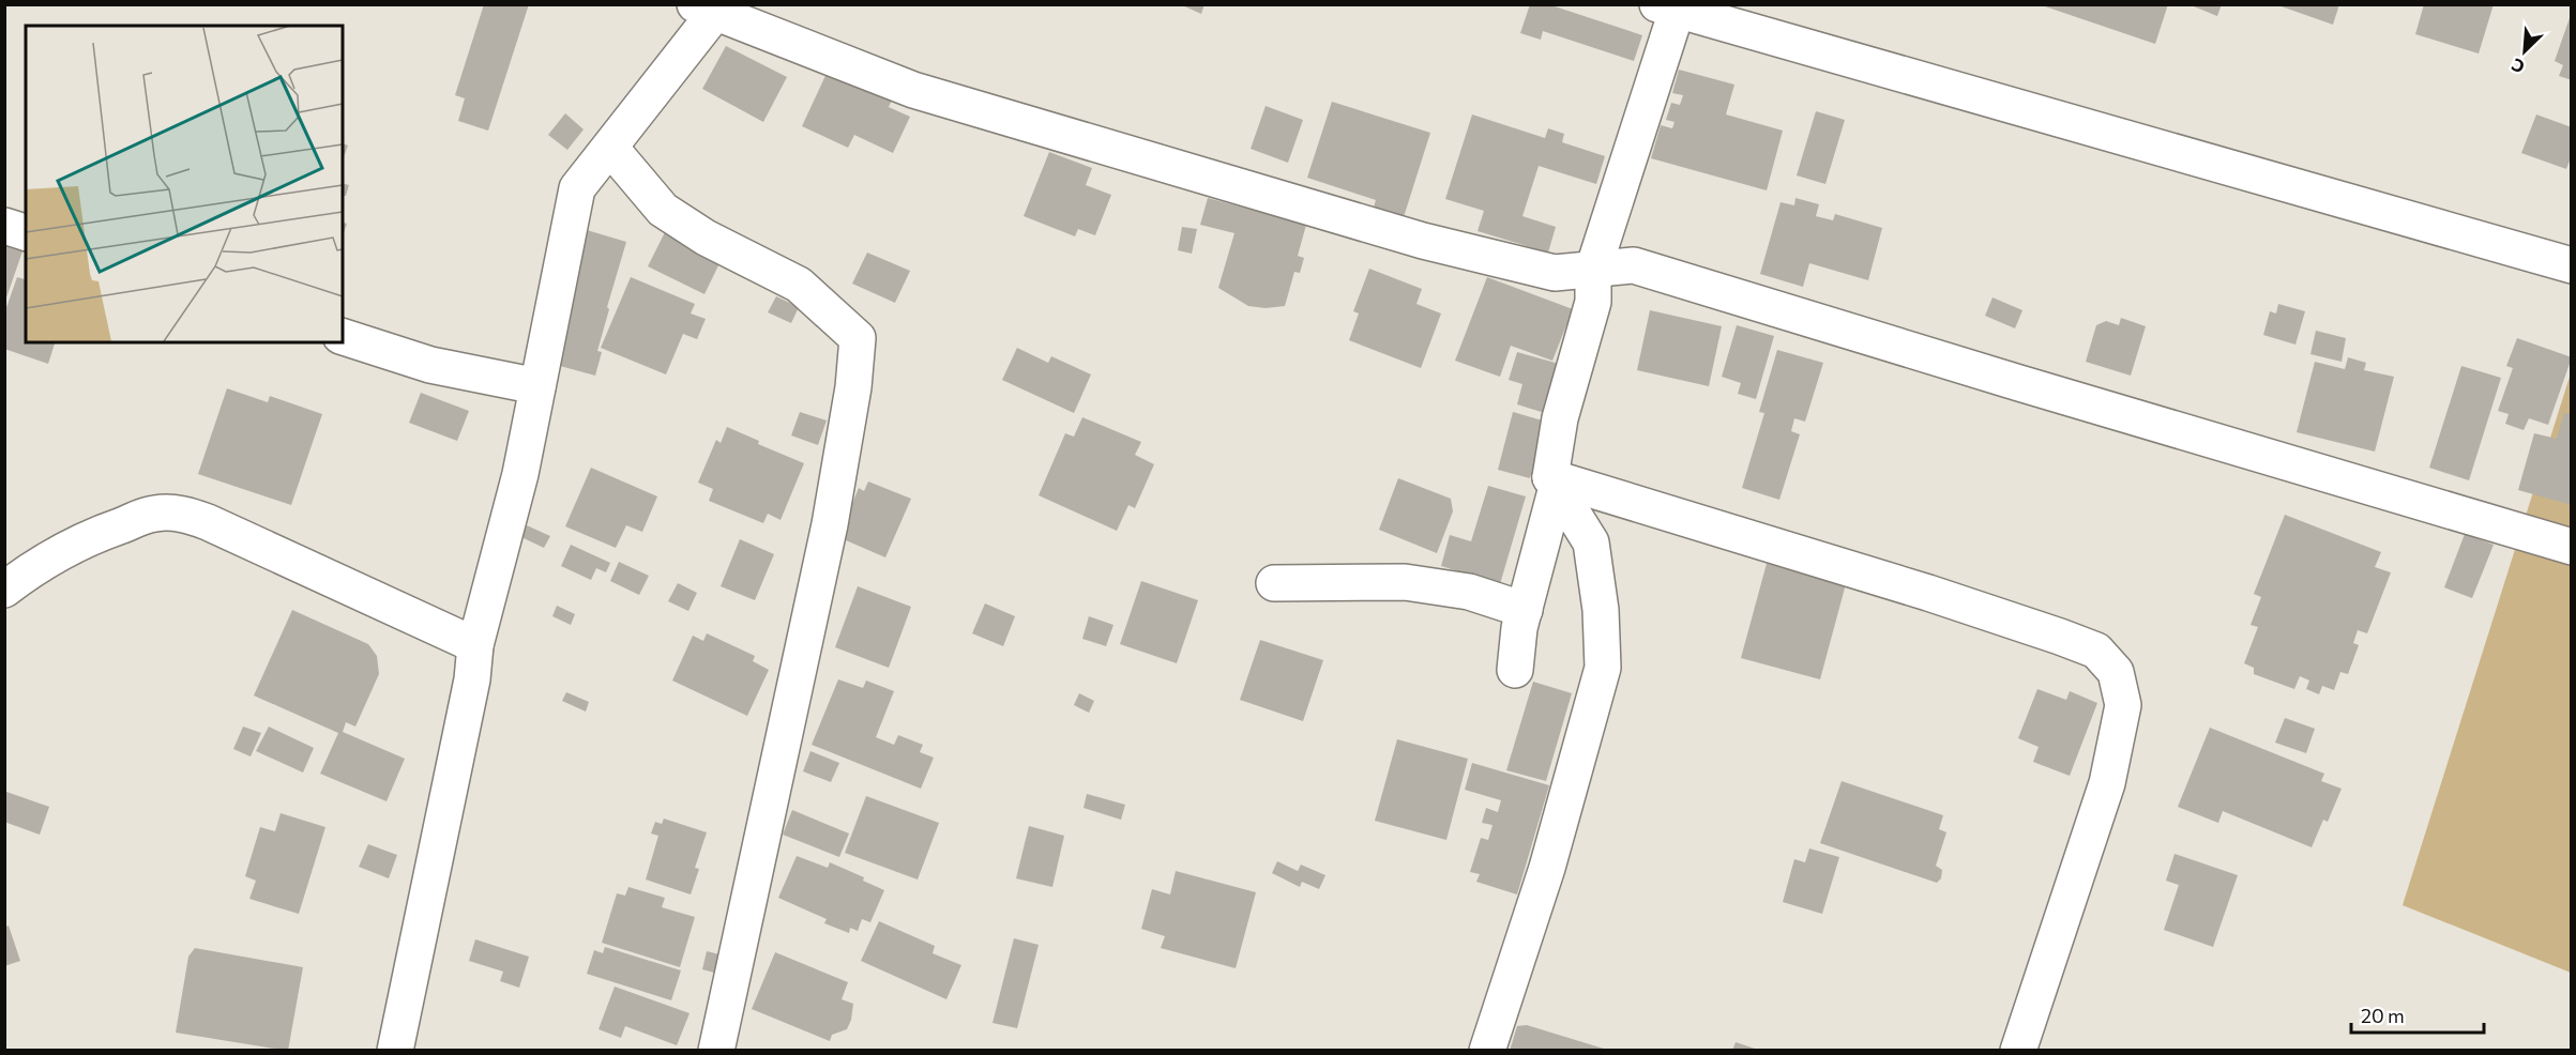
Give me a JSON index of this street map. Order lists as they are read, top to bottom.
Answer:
{
  "scale_bar": "20 m",
  "north": "bottom left"
}
